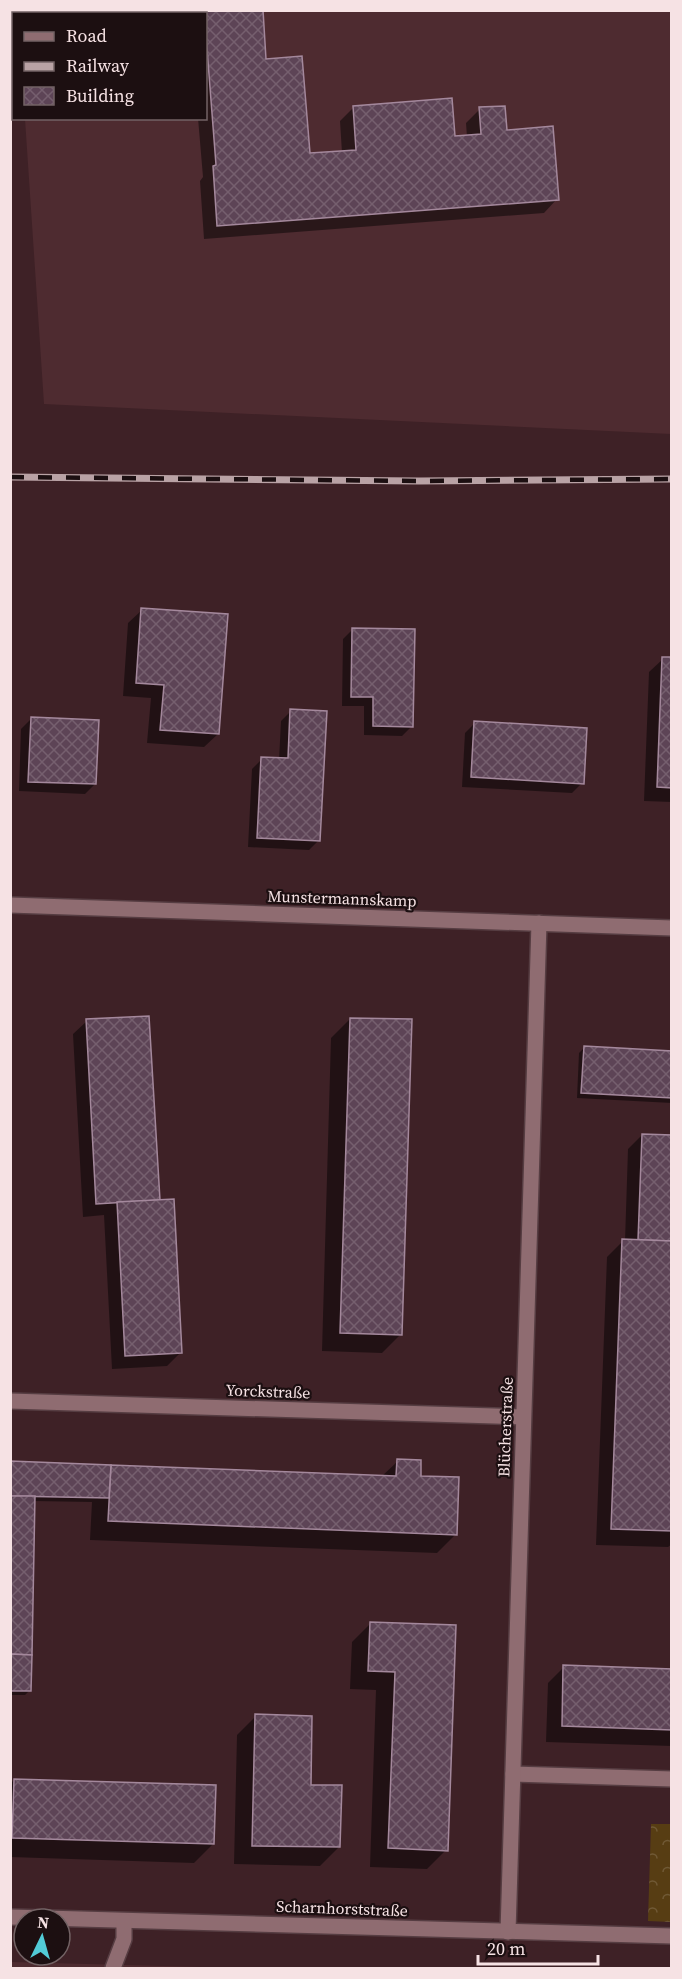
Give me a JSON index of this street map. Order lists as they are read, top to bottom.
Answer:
{
  "streets": {
    "street": [
      "Munstermannskamp",
      "Yorckstraße",
      "Blücherstraße",
      "Scharnhorststraße"
    ]
  },
  "crossings": [
    ["Munstermannskamp", "Blücherstraße"],
    ["Yorckstraße", "Blücherstraße"],
    ["Blücherstraße", "Scharnhorststraße"]
  ],
  "legend": ["Road", "Railway", "Building"],
  "scale_bar": "20 m",
  "north": "top"
}
